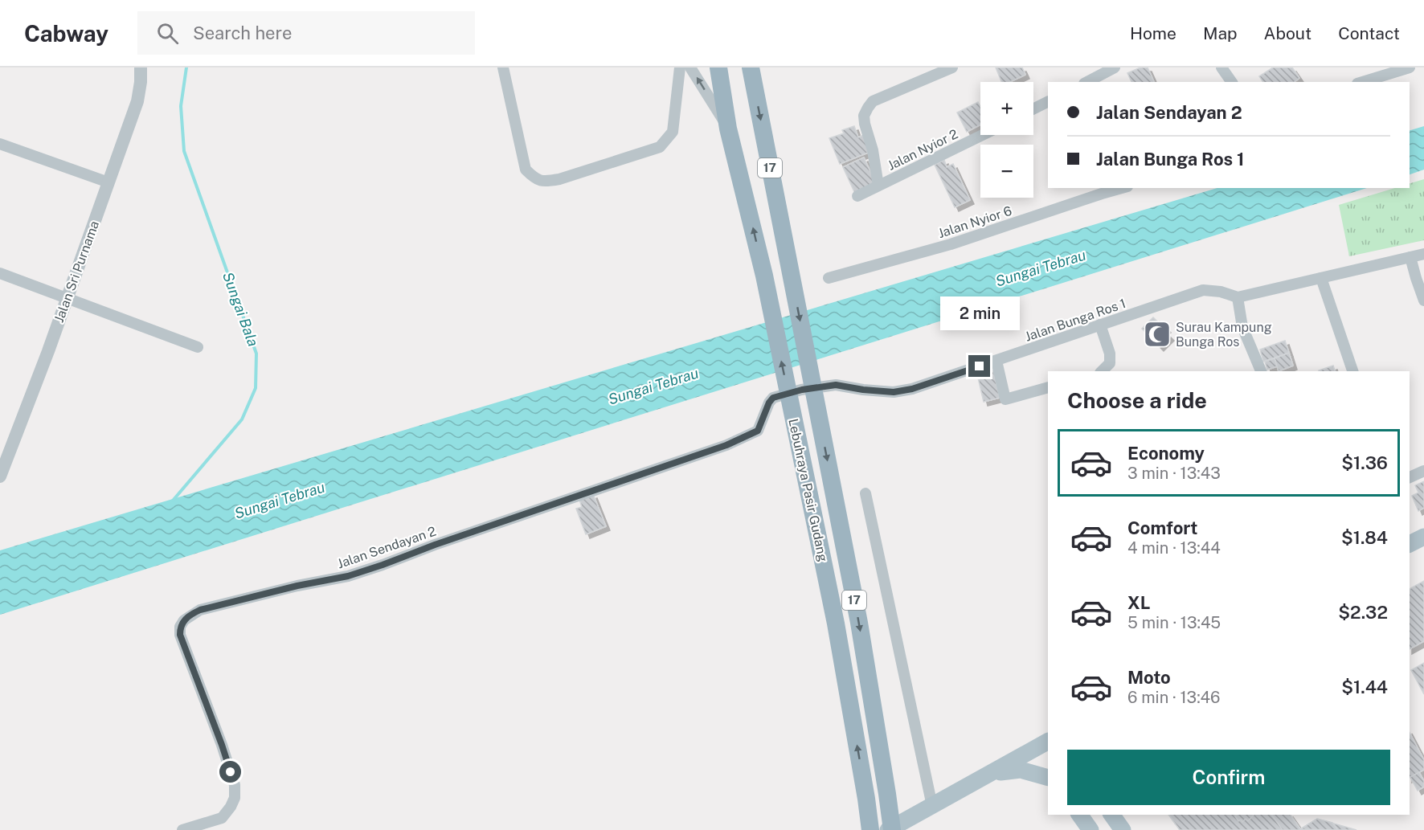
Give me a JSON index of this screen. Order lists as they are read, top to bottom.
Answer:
{
  "streets": {
    "highway": ["17", "Lebuhraya Pasir Gudang"],
    "street": [
      "Jalan Nyior 2",
      "Jalan Nyior 6",
      "Jalan Sri Purnama",
      "Jalan Bunga Ros 1",
      "Jalan Sendayan 2"
    ]
  },
  "crossings": [
    ["Jalan Bunga Ros 1", "Jalan Sendayan 2"]
  ],
  "water": ["Sungai Tebrau", "Sungai Bala"],
  "places": {
    "mosque": ["Surau Kampung Bunga Ros"]
  },
  "page": {
    "header": "Cabway",
    "search": "Search here",
    "nav": [
      "Home",
      "Map",
      "About",
      "Contact"
    ],
    "map_buttons": ["+", "−"],
    "banner": ["Jalan Sendayan 2", "Jalan Bunga Ros 1"],
    "bubble": "2 min",
    "heading": "Choose a ride",
    "list": [
      {
        "name": "Economy",
        "note": "3 min · 13:43",
        "value": "$1.36"
      },
      {
        "name": "Comfort",
        "note": "4 min · 13:44",
        "value": "$1.84"
      },
      {
        "name": "XL",
        "note": "5 min · 13:45",
        "value": "$2.32"
      },
      {
        "name": "Moto",
        "note": "6 min · 13:46",
        "value": "$1.44"
      }
    ],
    "buttons": "Confirm"
  }
}
